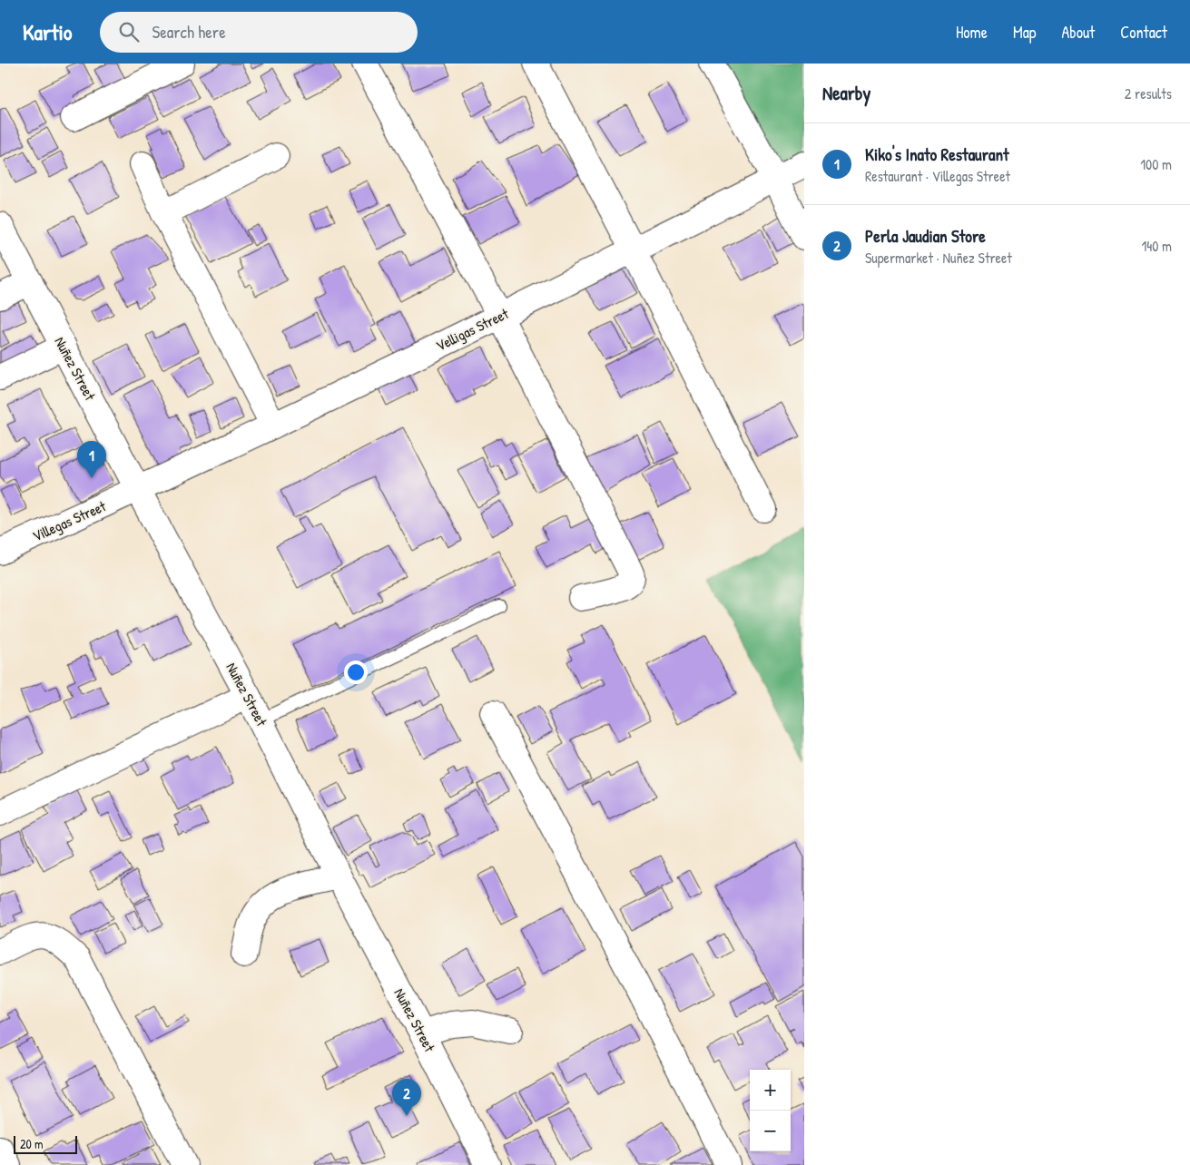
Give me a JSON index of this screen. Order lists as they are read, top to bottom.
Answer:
{
  "streets": {
    "street": ["Velligas Street", "Nuñez Street", "Villegas Street"]
  },
  "crossings": [
    ["Velligas Street", "Nuñez Street"],
    ["Velligas Street", "Villegas Street"],
    ["Nuñez Street", "Villegas Street"]
  ],
  "scale_bar": "20 m",
  "page": {
    "header": "Kartio",
    "search": "Search here",
    "nav": [
      "Home",
      "Map",
      "About",
      "Contact"
    ],
    "heading": ["Nearby", "2 results"],
    "list": [
      {
        "mark": "1",
        "name": "Kiko's Inato Restaurant",
        "note": "Restaurant · Villegas Street",
        "value": "100 m"
      },
      {
        "mark": "2",
        "name": "Perla Jaudian Store",
        "note": "Supermarket · Nuñez Street",
        "value": "140 m"
      }
    ],
    "pins": ["1", "2"],
    "map_buttons": ["+", "−"],
    "scale": "20 m"
  }
}
